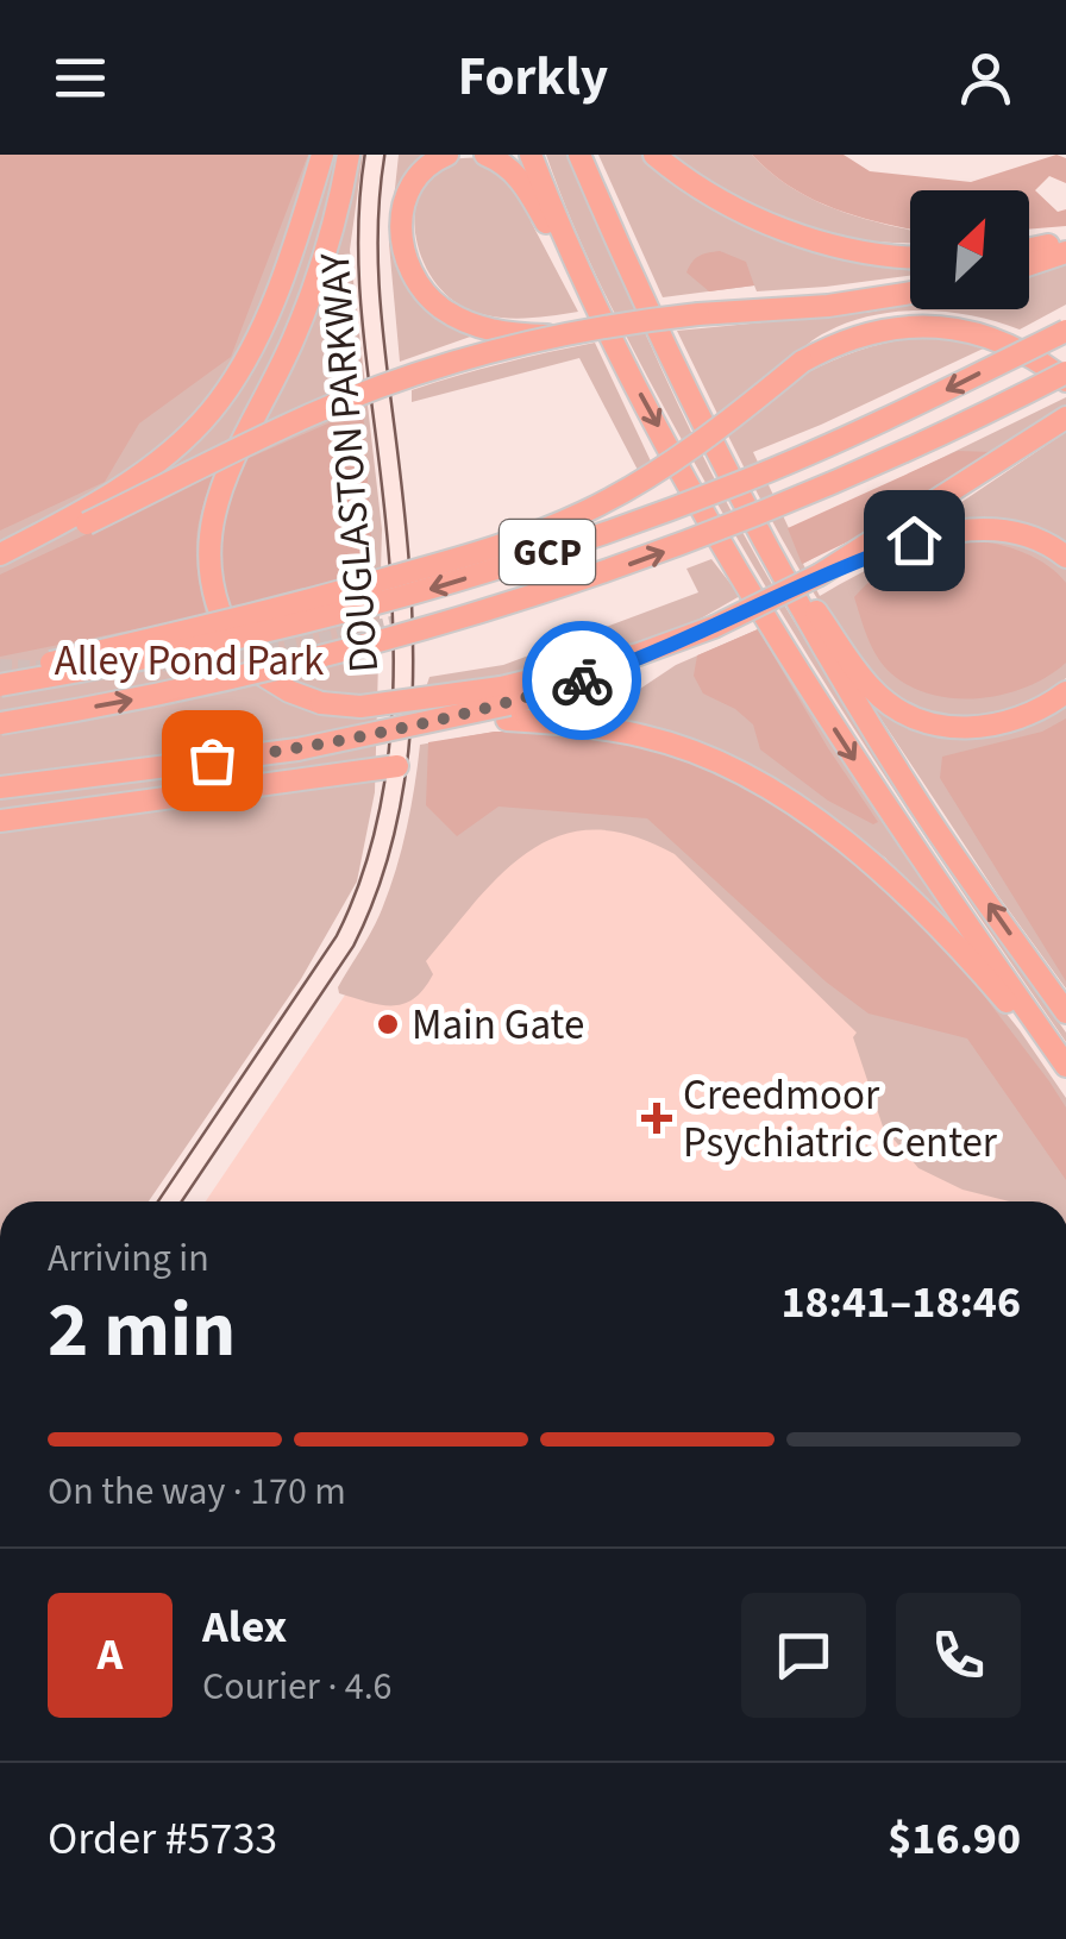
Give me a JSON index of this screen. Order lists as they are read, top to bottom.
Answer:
{
  "streets": {
    "highway": ["GCP"],
    "main road": ["DOUGLASTON PARKWAY"]
  },
  "parks": ["Alley Pond Park"],
  "places": {
    "other": ["Main Gate"],
    "health": ["Creedmoor Psychiatric Center"]
  },
  "north": "top right",
  "page": {
    "header": "Forkly",
    "heading": ["2 min", "Arriving in", "18:41–18:46"],
    "panel": [
      "Alex",
      "Courier · 4.6",
      "Order #5733",
      "$16.90"
    ],
    "bar": "On the way · 170 m",
    "round": "A"
  }
}
